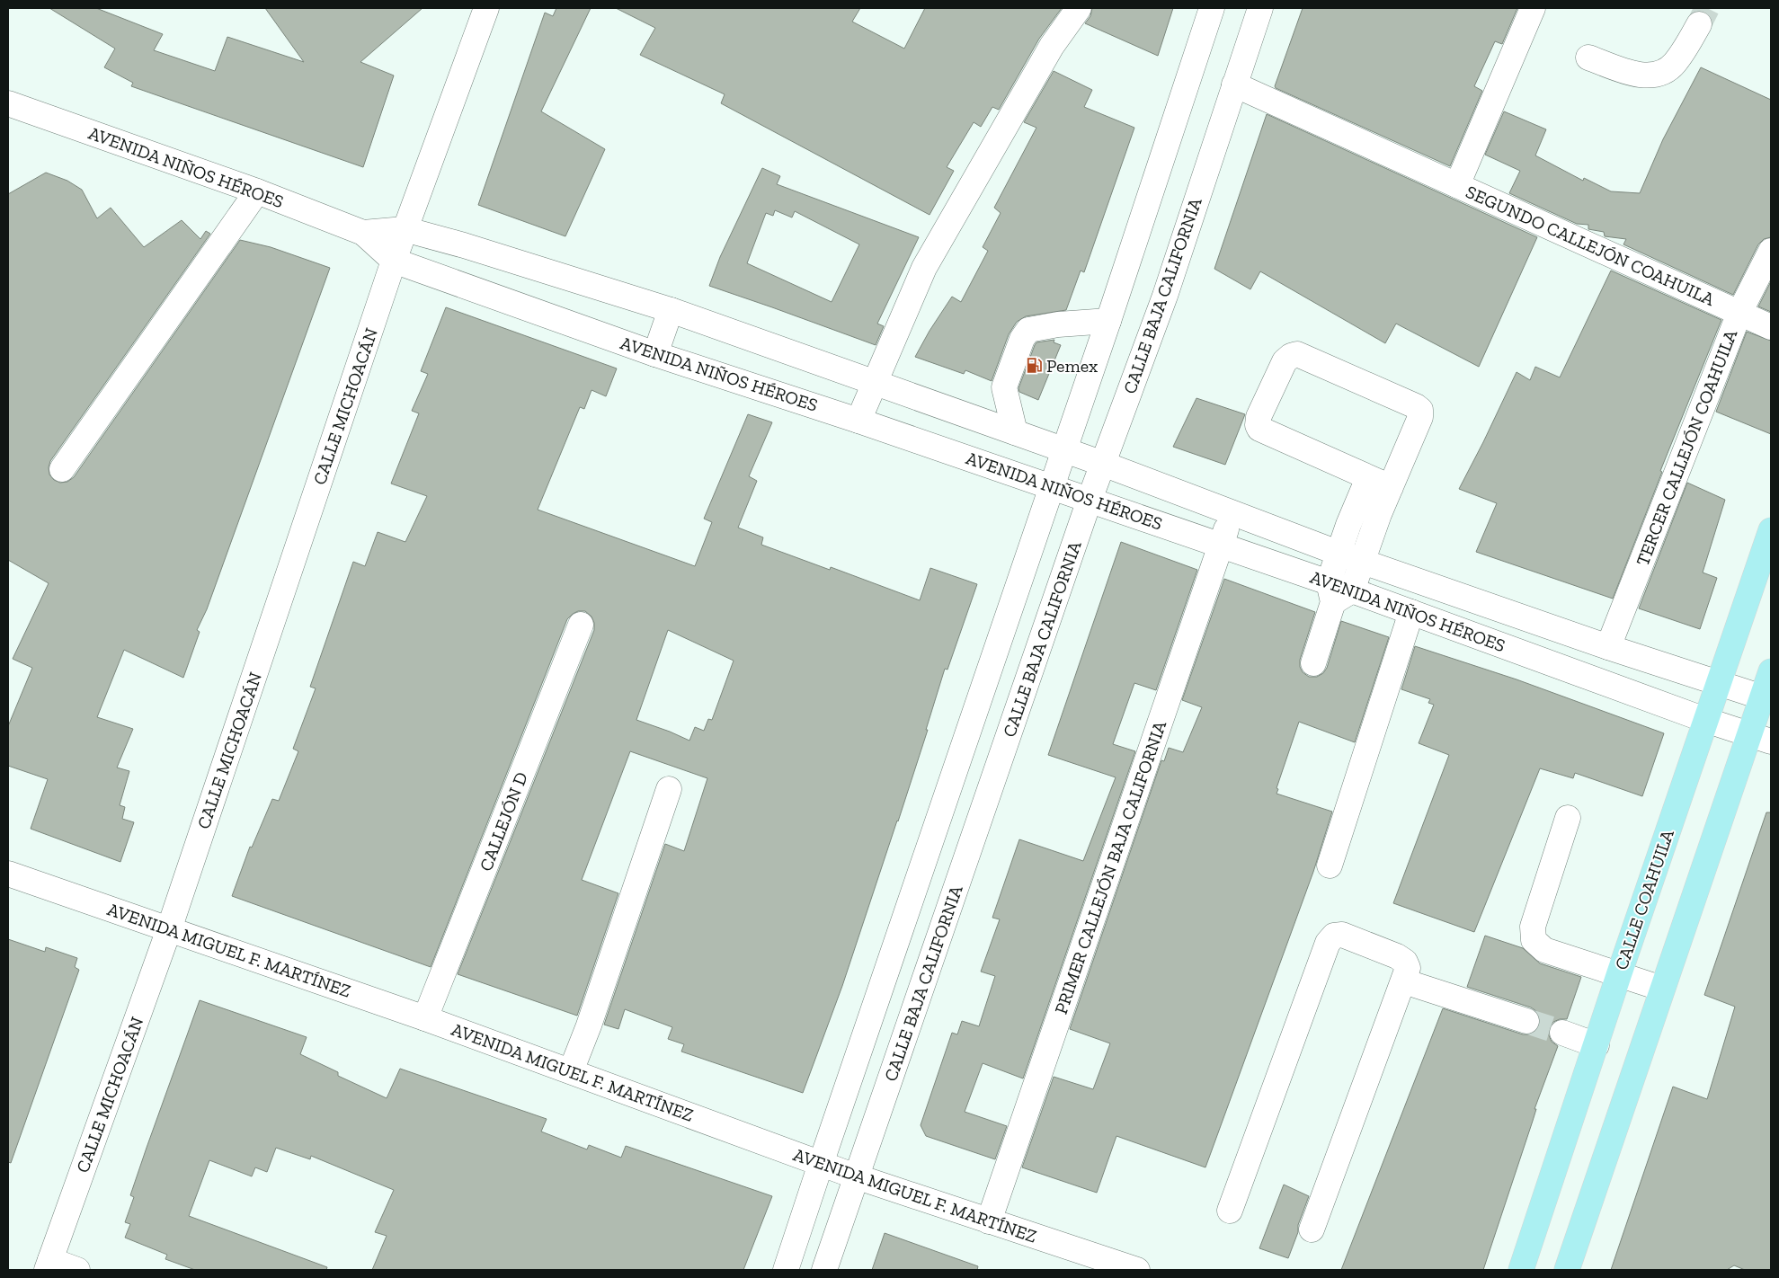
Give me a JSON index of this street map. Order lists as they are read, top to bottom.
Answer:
{
  "streets": {
    "main road": ["CALLE COAHUILA"],
    "street": [
      "AVENIDA NIÑOS HÉROES",
      "SEGUNDO CALLEJÓN COAHUILA",
      "CALLE BAJA CALIFORNIA",
      "CALLE MICHOACÁN",
      "TERCER CALLEJÓN COAHUILA",
      "CALLEJÓN D",
      "PRIMER CALLEJÓN BAJA CALIFORNIA",
      "AVENIDA MIGUEL F. MARTÍNEZ"
    ]
  },
  "crossings": [
    ["AVENIDA NIÑOS HÉROES", "CALLE BAJA CALIFORNIA"],
    ["AVENIDA NIÑOS HÉROES", "CALLE MICHOACÁN"],
    ["AVENIDA NIÑOS HÉROES", "TERCER CALLEJÓN COAHUILA"],
    ["AVENIDA NIÑOS HÉROES", "PRIMER CALLEJÓN BAJA CALIFORNIA"],
    ["AVENIDA NIÑOS HÉROES", "CALLE COAHUILA"],
    ["SEGUNDO CALLEJÓN COAHUILA", "CALLE BAJA CALIFORNIA"],
    ["SEGUNDO CALLEJÓN COAHUILA", "TERCER CALLEJÓN COAHUILA"],
    ["CALLE BAJA CALIFORNIA", "AVENIDA MIGUEL F. MARTÍNEZ"],
    ["CALLE MICHOACÁN", "AVENIDA MIGUEL F. MARTÍNEZ"],
    ["CALLEJÓN D", "AVENIDA MIGUEL F. MARTÍNEZ"],
    ["PRIMER CALLEJÓN BAJA CALIFORNIA", "AVENIDA MIGUEL F. MARTÍNEZ"]
  ],
  "places": {
    "fuel station": ["Pemex"]
  }
}
